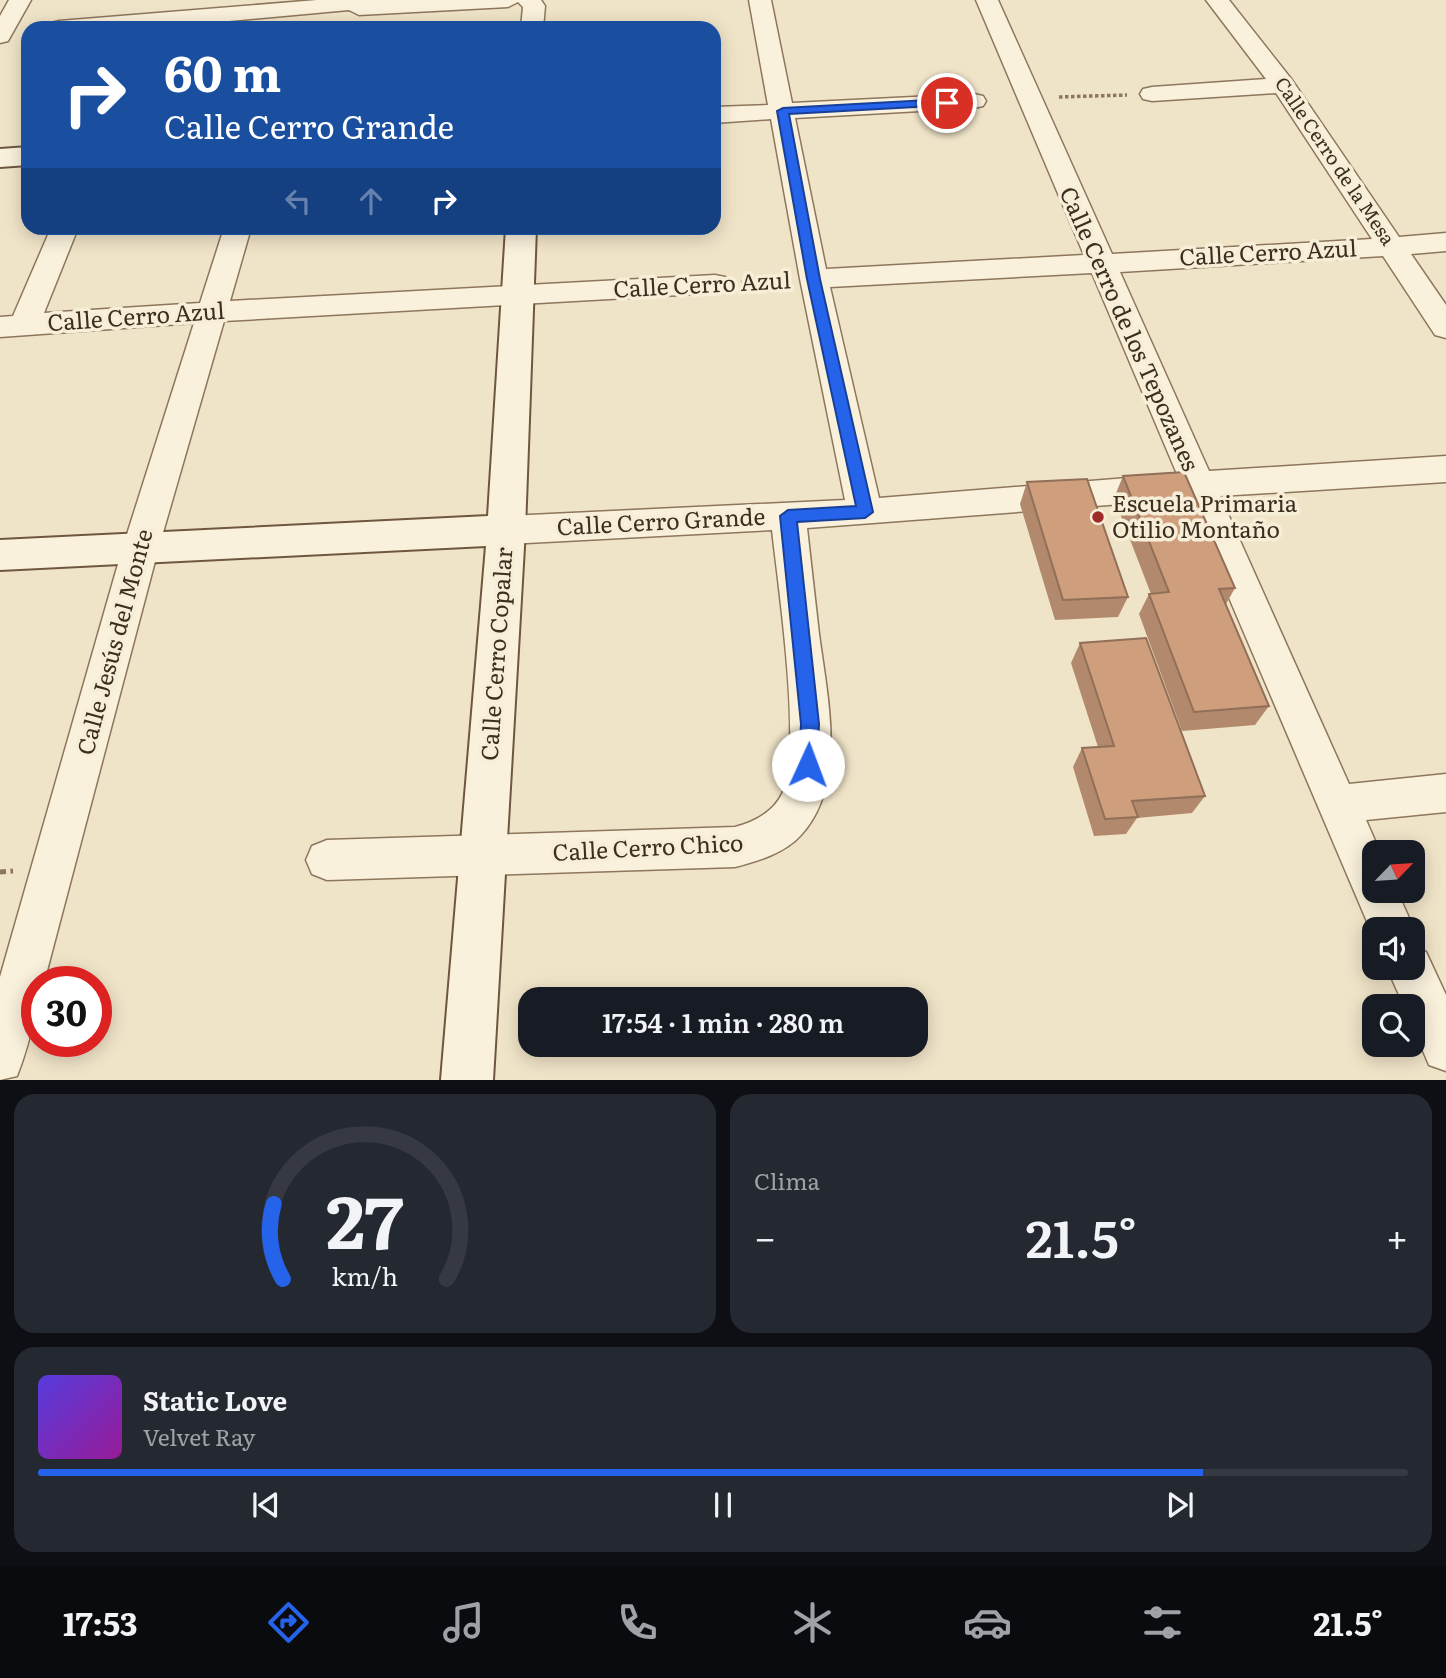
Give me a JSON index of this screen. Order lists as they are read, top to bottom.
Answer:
{
  "streets": {
    "street": [
      "Calle Cerro de la Mesa",
      "Calle Cerro Azul",
      "Calle Cerro de los Tepozanes",
      "Calle Cerro Grande",
      "Calle Jesús del Monte",
      "Calle Cerro Copalar",
      "Calle Cerro Chico"
    ]
  },
  "crossings": [
    ["Calle Cerro de la Mesa", "Calle Cerro Azul"],
    ["Calle Cerro Azul", "Calle Cerro de los Tepozanes"],
    ["Calle Cerro Azul", "Calle Jesús del Monte"],
    ["Calle Cerro Azul", "Calle Cerro Copalar"],
    ["Calle Cerro de los Tepozanes", "Calle Cerro Grande"],
    ["Calle Cerro Grande", "Calle Jesús del Monte"],
    ["Calle Cerro Grande", "Calle Cerro Copalar"],
    ["Calle Cerro Grande", "Calle Cerro Chico"],
    ["Calle Cerro Copalar", "Calle Cerro Chico"]
  ],
  "places": ["Escuela Primaria Otilio Montaño"],
  "north": "top right",
  "page": {
    "turn": ["60 m", "Calle Cerro Grande"],
    "limit": "30",
    "trip": "17:54 · 1 min · 280 m",
    "tile": "Clima",
    "heat": ["−", "21.5°", "+"],
    "song": ["Static Love", "Velvet Ray"],
    "tabs": ["17:53", "21.5°"],
    "gauge": ["27", "km/h"]
  }
}
